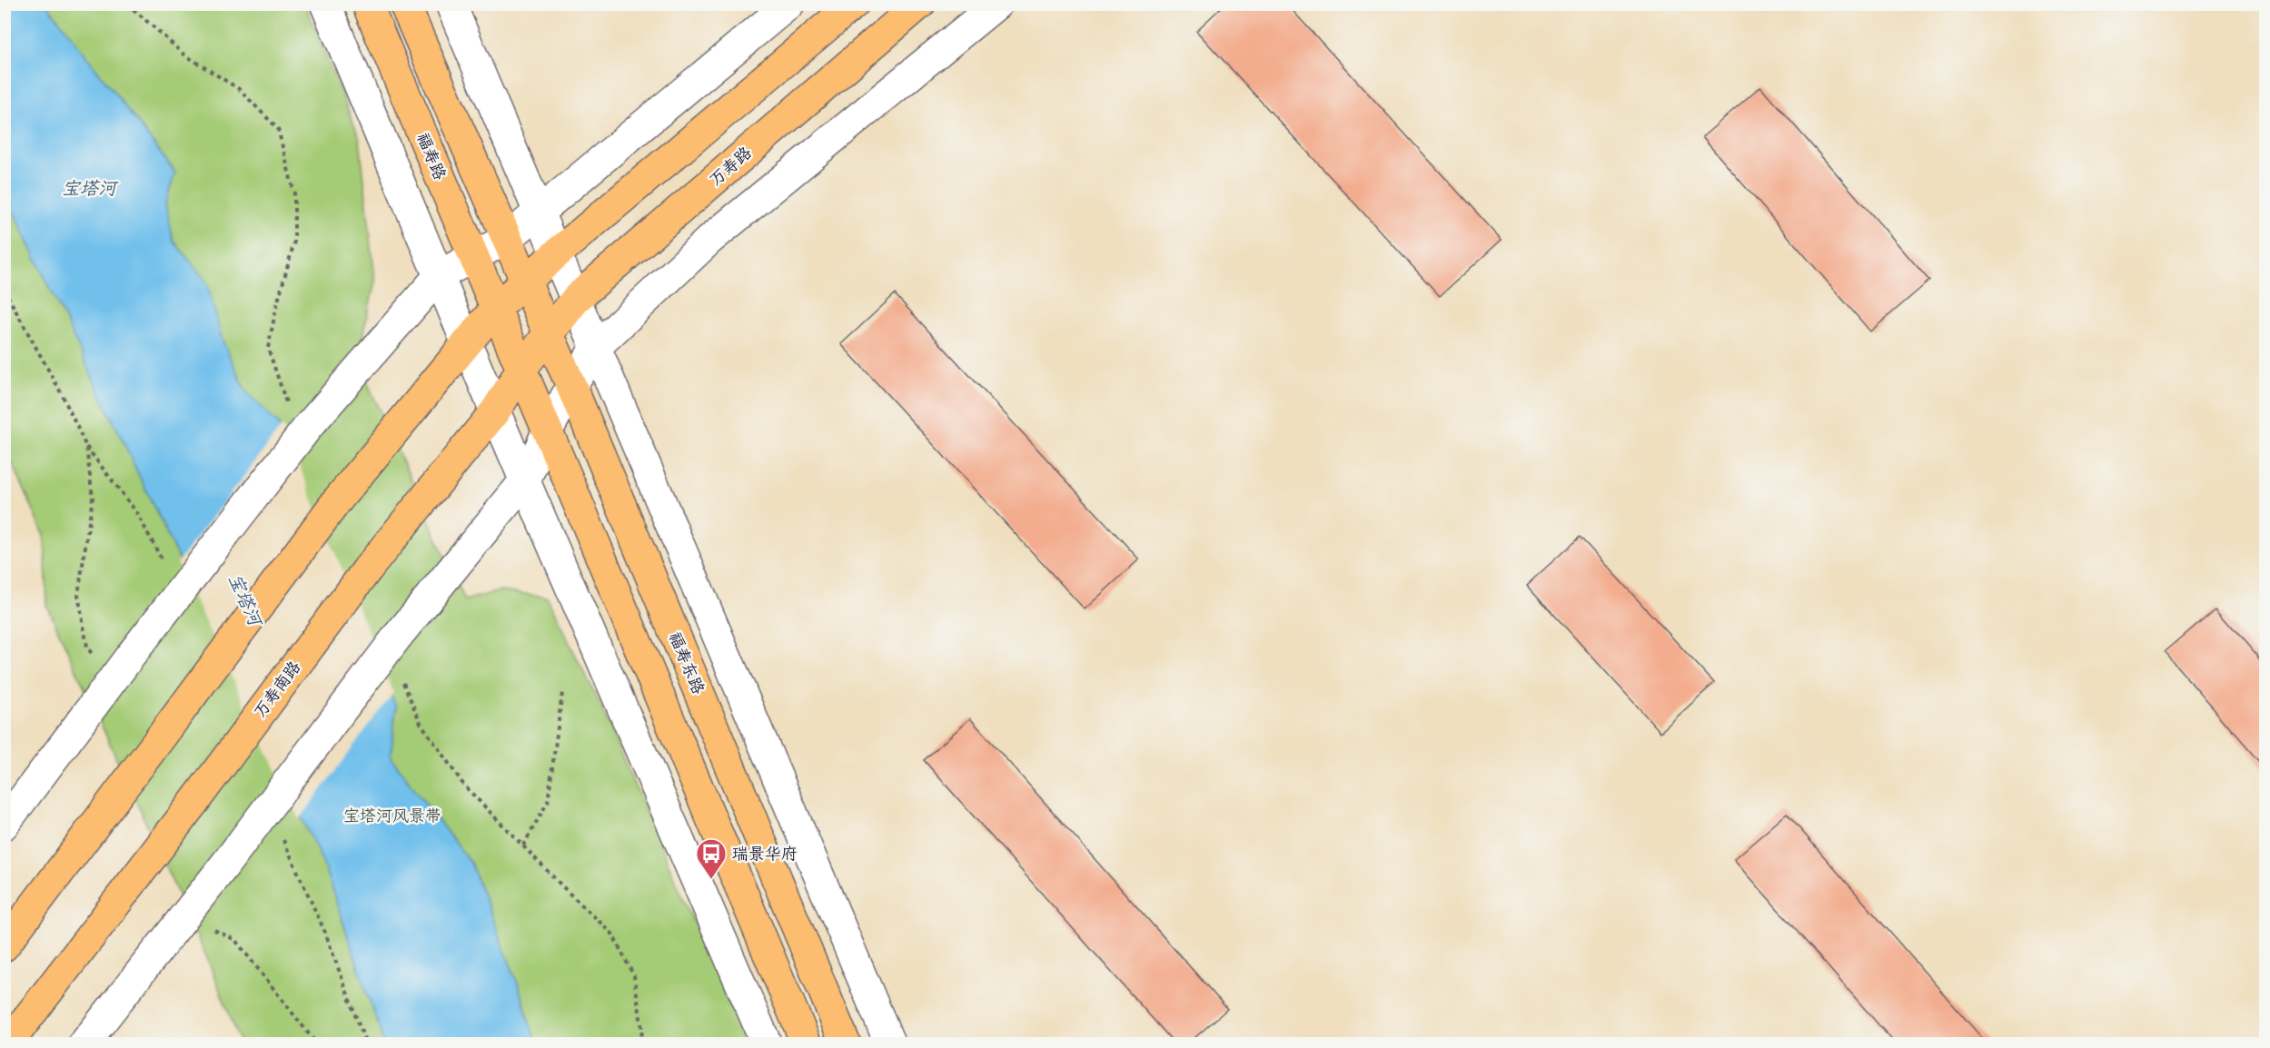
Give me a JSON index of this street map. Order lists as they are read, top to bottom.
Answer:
{
  "streets": {
    "main road": [
      "福寿路",
      "万寿路",
      "福寿东路",
      "万寿南路"
    ]
  },
  "crossings": [
    ["万寿路", "福寿东路"],
    ["万寿路", "万寿南路"],
    ["福寿东路", "万寿南路"]
  ],
  "water": ["宝塔河"],
  "parks": ["宝塔河风景带"],
  "places": {
    "bus stop": ["瑞景华府"]
  }
}
